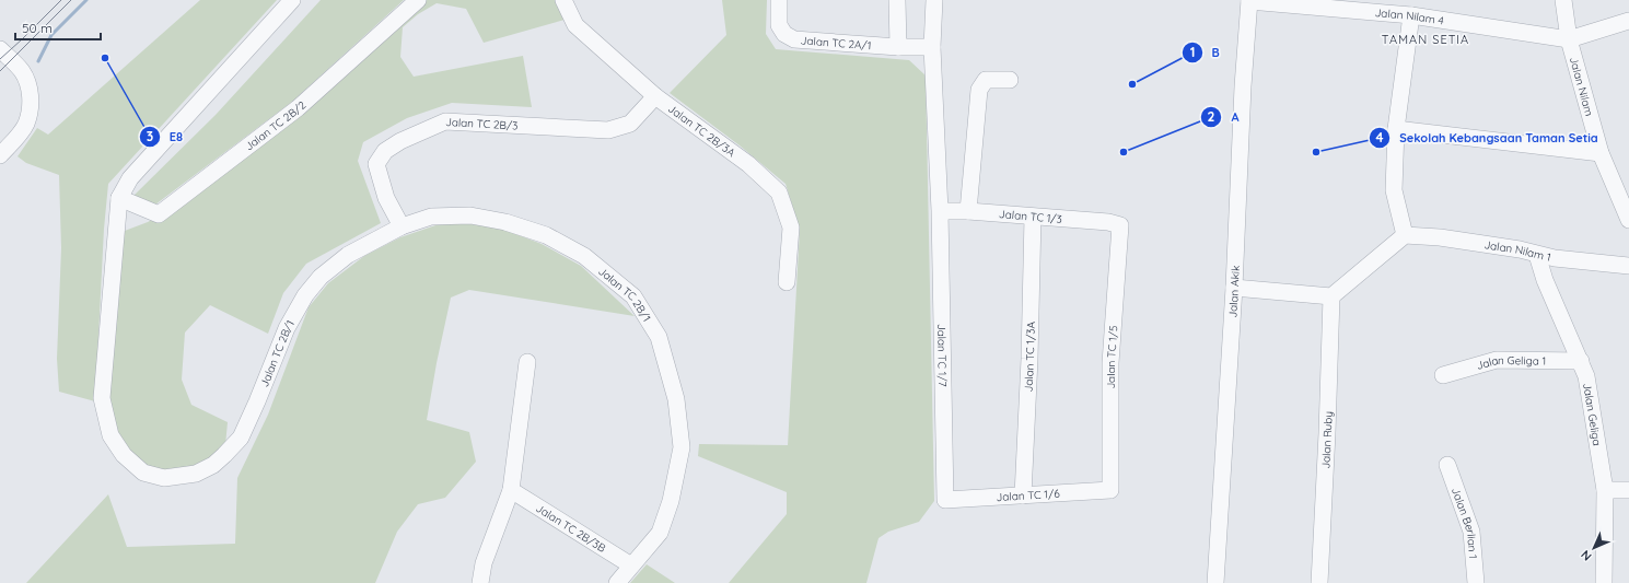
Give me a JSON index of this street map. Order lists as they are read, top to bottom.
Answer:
{
  "streets": {
    "street": [
      "Jalan Nilam 4",
      "Jalan TC 2A/1",
      "Jalan Nilam",
      "Jalan TC 2B/2",
      "Jalan TC 2B/3",
      "Jalan TC 2B/3A",
      "Jalan TC 1/3",
      "Jalan Nilam 1",
      "Jalan Akik",
      "Jalan TC 2B/1",
      "Jalan TC 1/7",
      "Jalan TC 1/3A",
      "Jalan TC 1/5",
      "Jalan Geliga 1",
      "Jalan Geliga",
      "Jalan Ruby",
      "Jalan TC 1/6",
      "Jalan Berlian 1",
      "Jalan TC 2B/3B"
    ]
  },
  "crossings": [
    ["Jalan Nilam 4", "Jalan Nilam"],
    ["Jalan Nilam 4", "Jalan Akik"],
    ["Jalan TC 2B/2", "Jalan TC 2B/1"],
    ["Jalan TC 2B/3", "Jalan TC 2B/3A"],
    ["Jalan TC 2B/3", "Jalan TC 2B/1"],
    ["Jalan TC 1/3", "Jalan TC 1/7"],
    ["Jalan TC 1/3", "Jalan TC 1/3A"],
    ["Jalan TC 1/3", "Jalan TC 1/5"],
    ["Jalan Nilam 1", "Jalan Geliga"],
    ["Jalan TC 2B/1", "Jalan TC 2B/3B"],
    ["Jalan TC 1/7", "Jalan TC 1/6"],
    ["Jalan TC 1/3A", "Jalan TC 1/6"],
    ["Jalan TC 1/5", "Jalan TC 1/6"],
    ["Jalan Geliga 1", "Jalan Geliga"]
  ],
  "districts": ["TAMAN SETIA"],
  "places": [
    "E8",
    "B",
    "A",
    "Sekolah Kebangsaan Taman Setia"
  ],
  "scale_bar": "50 m",
  "north": "bottom left"
}
